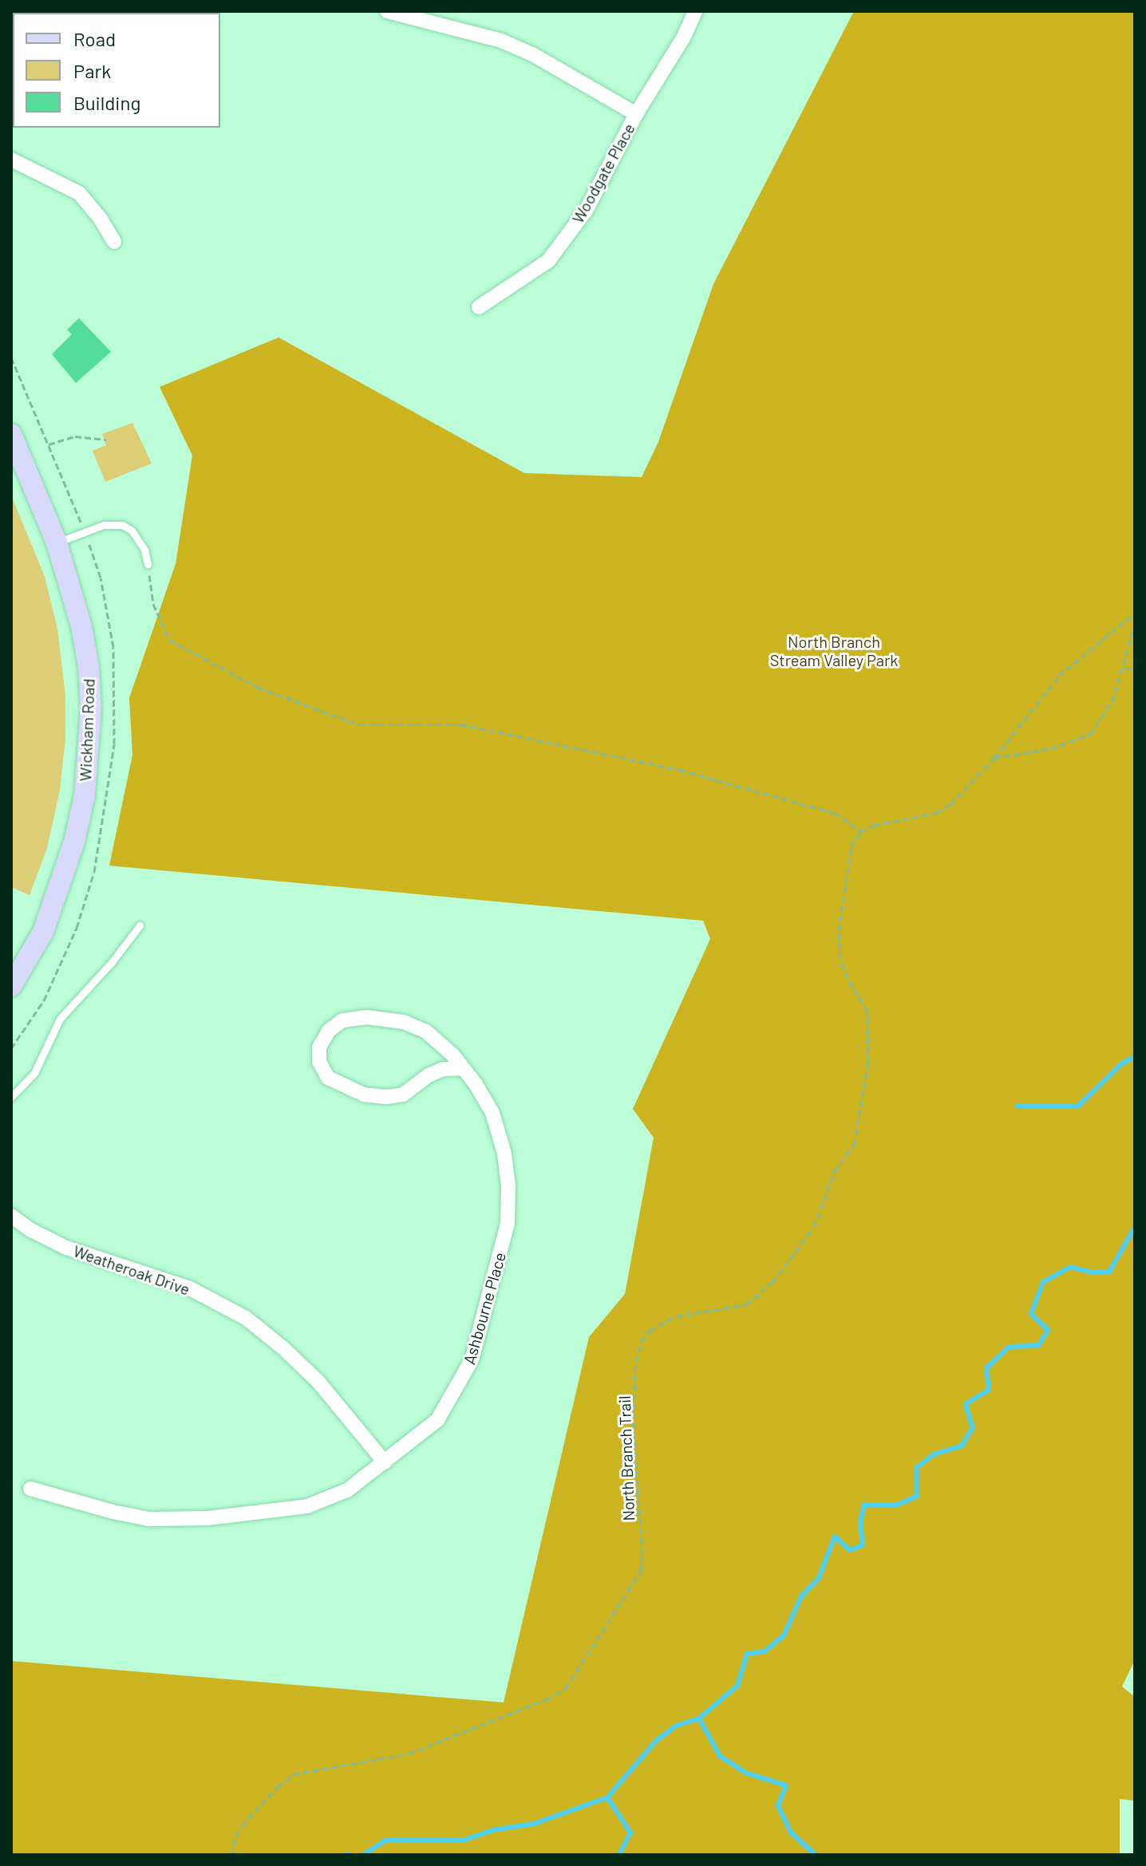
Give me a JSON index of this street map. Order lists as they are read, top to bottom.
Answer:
{
  "streets": {
    "street": [
      "Woodgate Place",
      "Wickham Road",
      "Weatheroak Drive",
      "Ashbourne Place"
    ],
    "path": ["North Branch Trail"]
  },
  "crossings": [
    ["Weatheroak Drive", "Ashbourne Place"]
  ],
  "parks": ["North Branch Stream Valley Park"],
  "legend": ["Road", "Park", "Building"]
}
